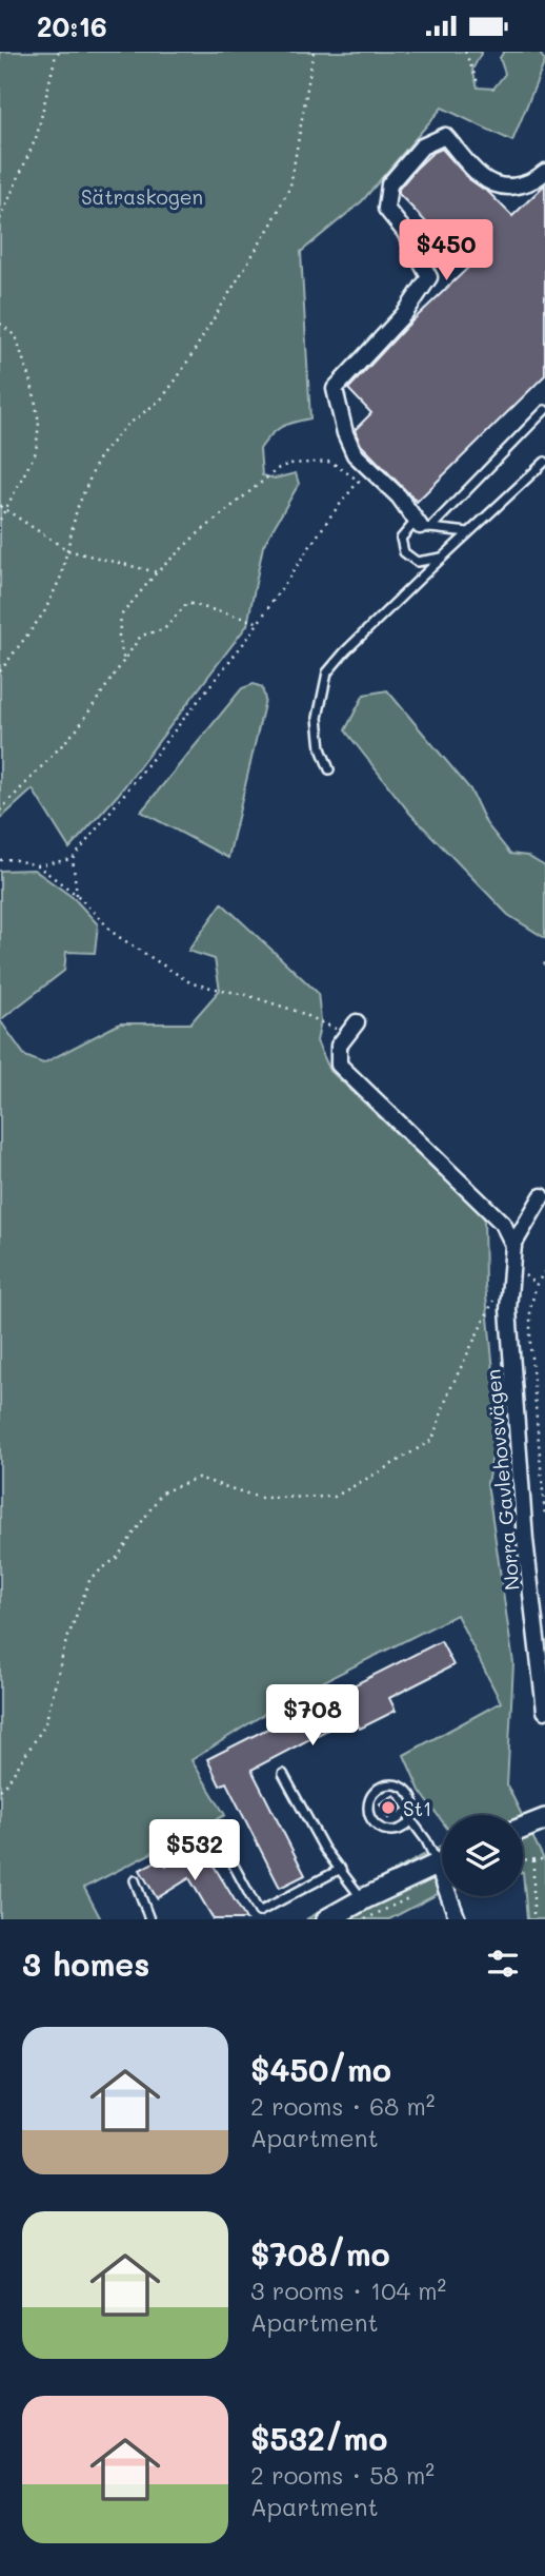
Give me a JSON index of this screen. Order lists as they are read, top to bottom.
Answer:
{
  "streets": {
    "street": ["Norra Gavlehovsvägen"]
  },
  "parks": ["Sätraskogen"],
  "places": ["St1"],
  "page": {
    "status": "20:16",
    "price": ["$450", "$708", "$532"],
    "heading": "3 homes",
    "list": [
      {
        "name": "$450/mo",
        "note": "2 rooms · 68 m² · Apartment"
      },
      {
        "name": "$708/mo",
        "note": "3 rooms · 104 m² · Apartment"
      },
      {
        "name": "$532/mo",
        "note": "2 rooms · 58 m² · Apartment"
      }
    ]
  }
}
